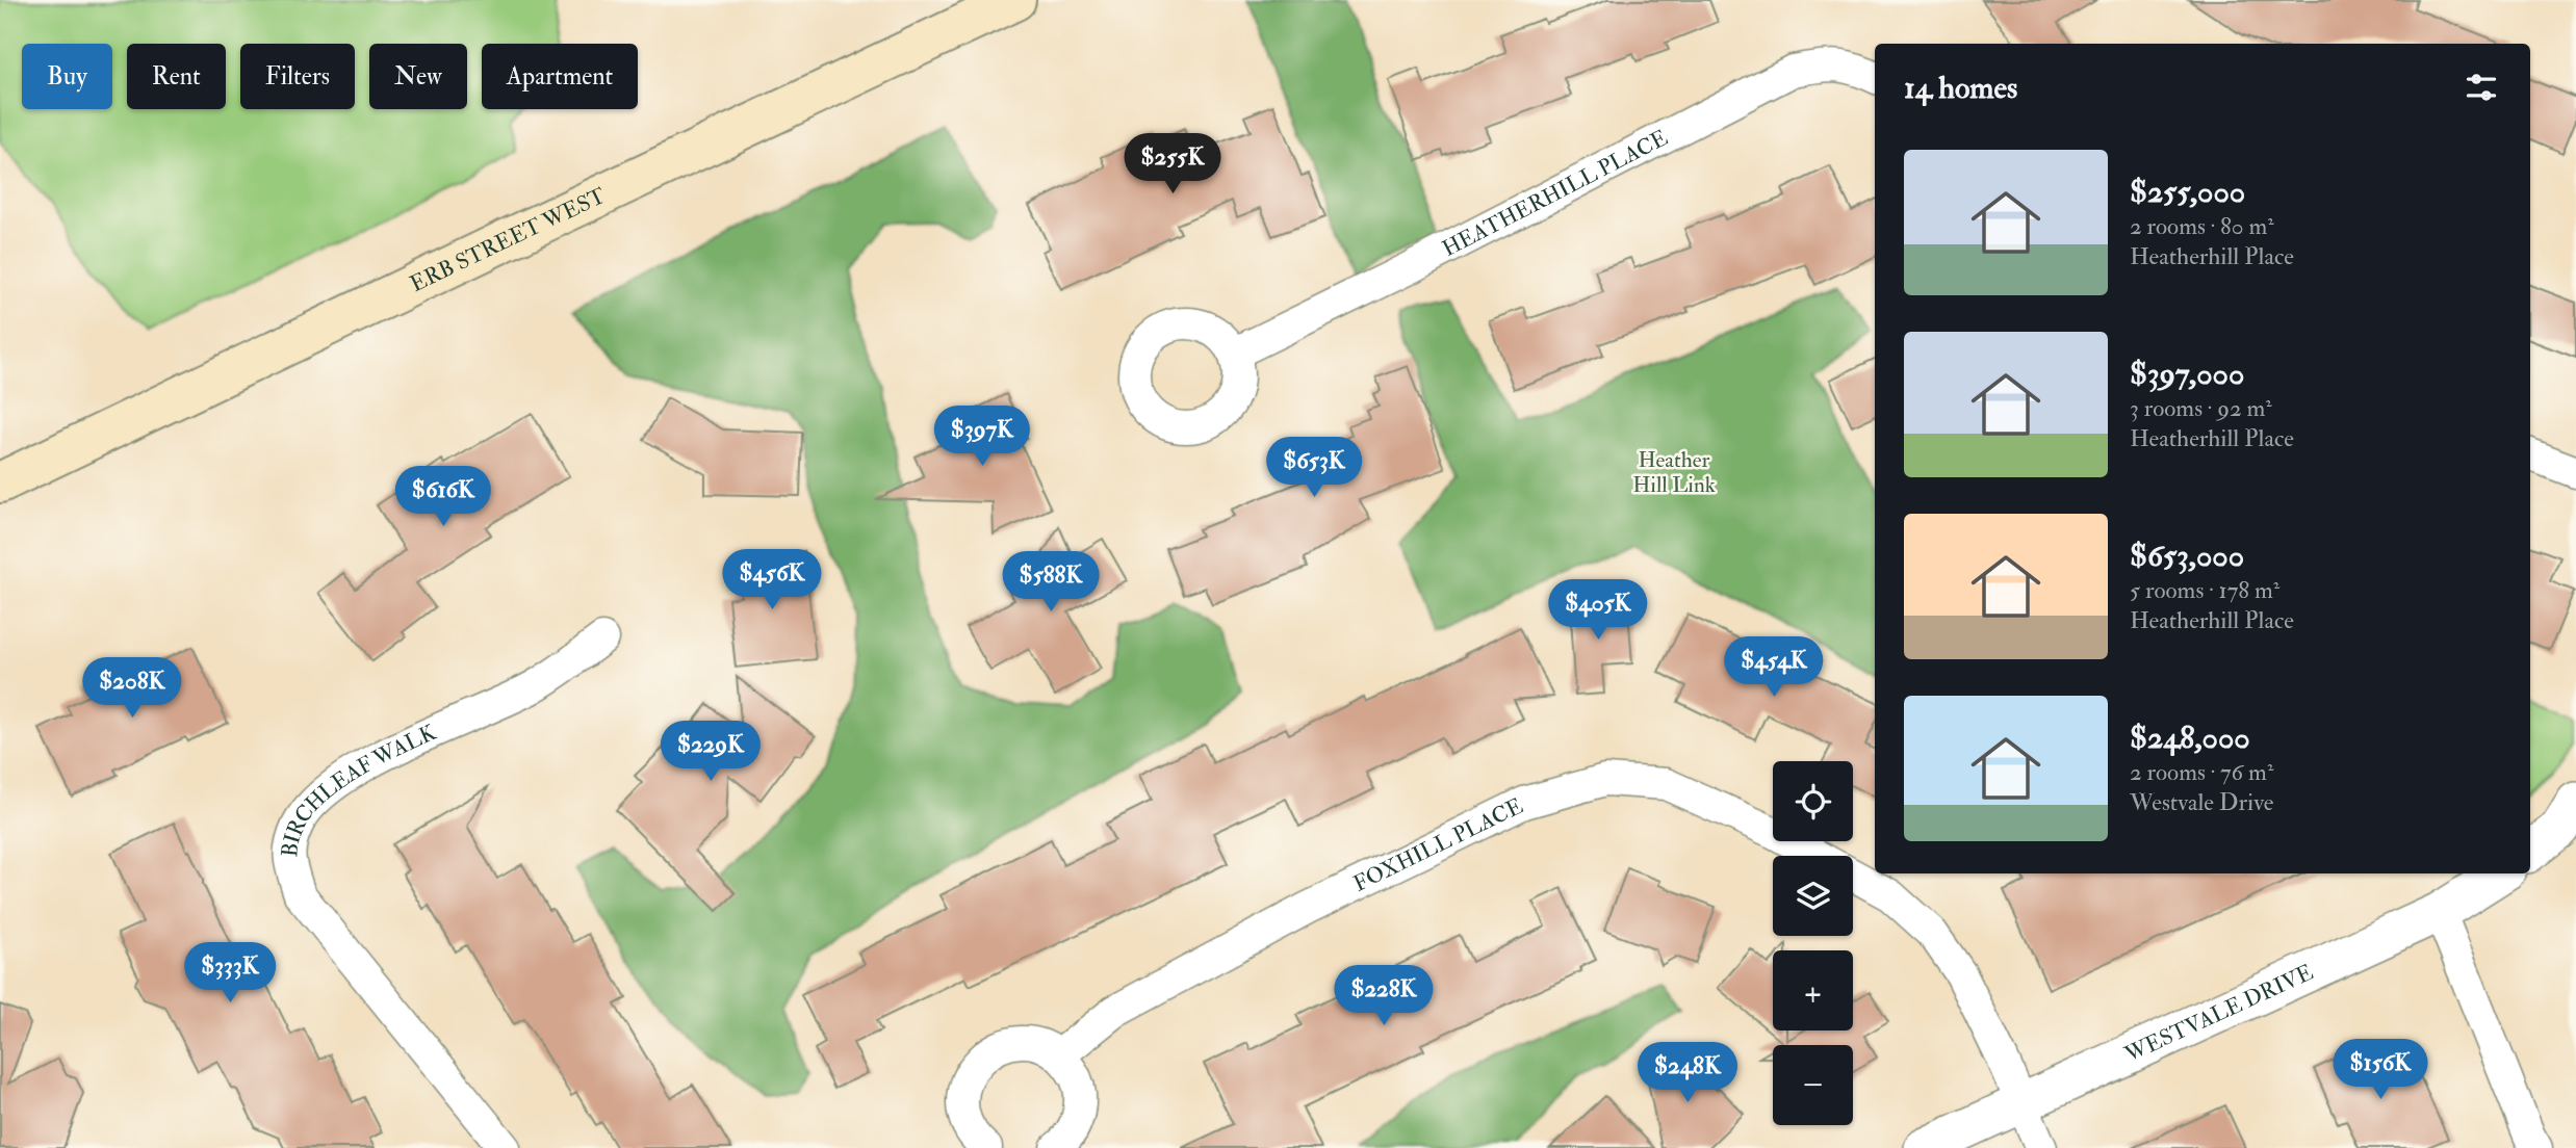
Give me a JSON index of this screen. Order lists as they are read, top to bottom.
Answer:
{
  "streets": {
    "main road": ["ERB STREET WEST"],
    "street": [
      "HEATHERHILL PLACE",
      "BIRCHLEAF WALK",
      "FOXHILL PLACE",
      "WESTVALE DRIVE"
    ]
  },
  "crossings": [
    ["FOXHILL PLACE", "WESTVALE DRIVE"]
  ],
  "parks": ["Heather Hill Link"],
  "page": {
    "chip": [
      "Buy",
      "Rent",
      "Filters",
      "New",
      "Apartment"
    ],
    "heading": "14 homes",
    "list": [
      {
        "name": "$255,000",
        "note": "2 rooms · 80 m² · Heatherhill Place"
      },
      {
        "name": "$397,000",
        "note": "3 rooms · 92 m² · Heatherhill Place"
      },
      {
        "name": "$653,000",
        "note": "5 rooms · 178 m² · Heatherhill Place"
      },
      {
        "name": "$248,000",
        "note": "2 rooms · 76 m² · Westvale Drive"
      }
    ],
    "price": [
      "$255K",
      "$397K",
      "$653K",
      "$616K",
      "$456K",
      "$588K",
      "$405K",
      "$454K",
      "$208K",
      "$229K",
      "$333K",
      "$228K",
      "$156K",
      "$248K"
    ],
    "map_buttons": ["+", "−"]
  }
}
